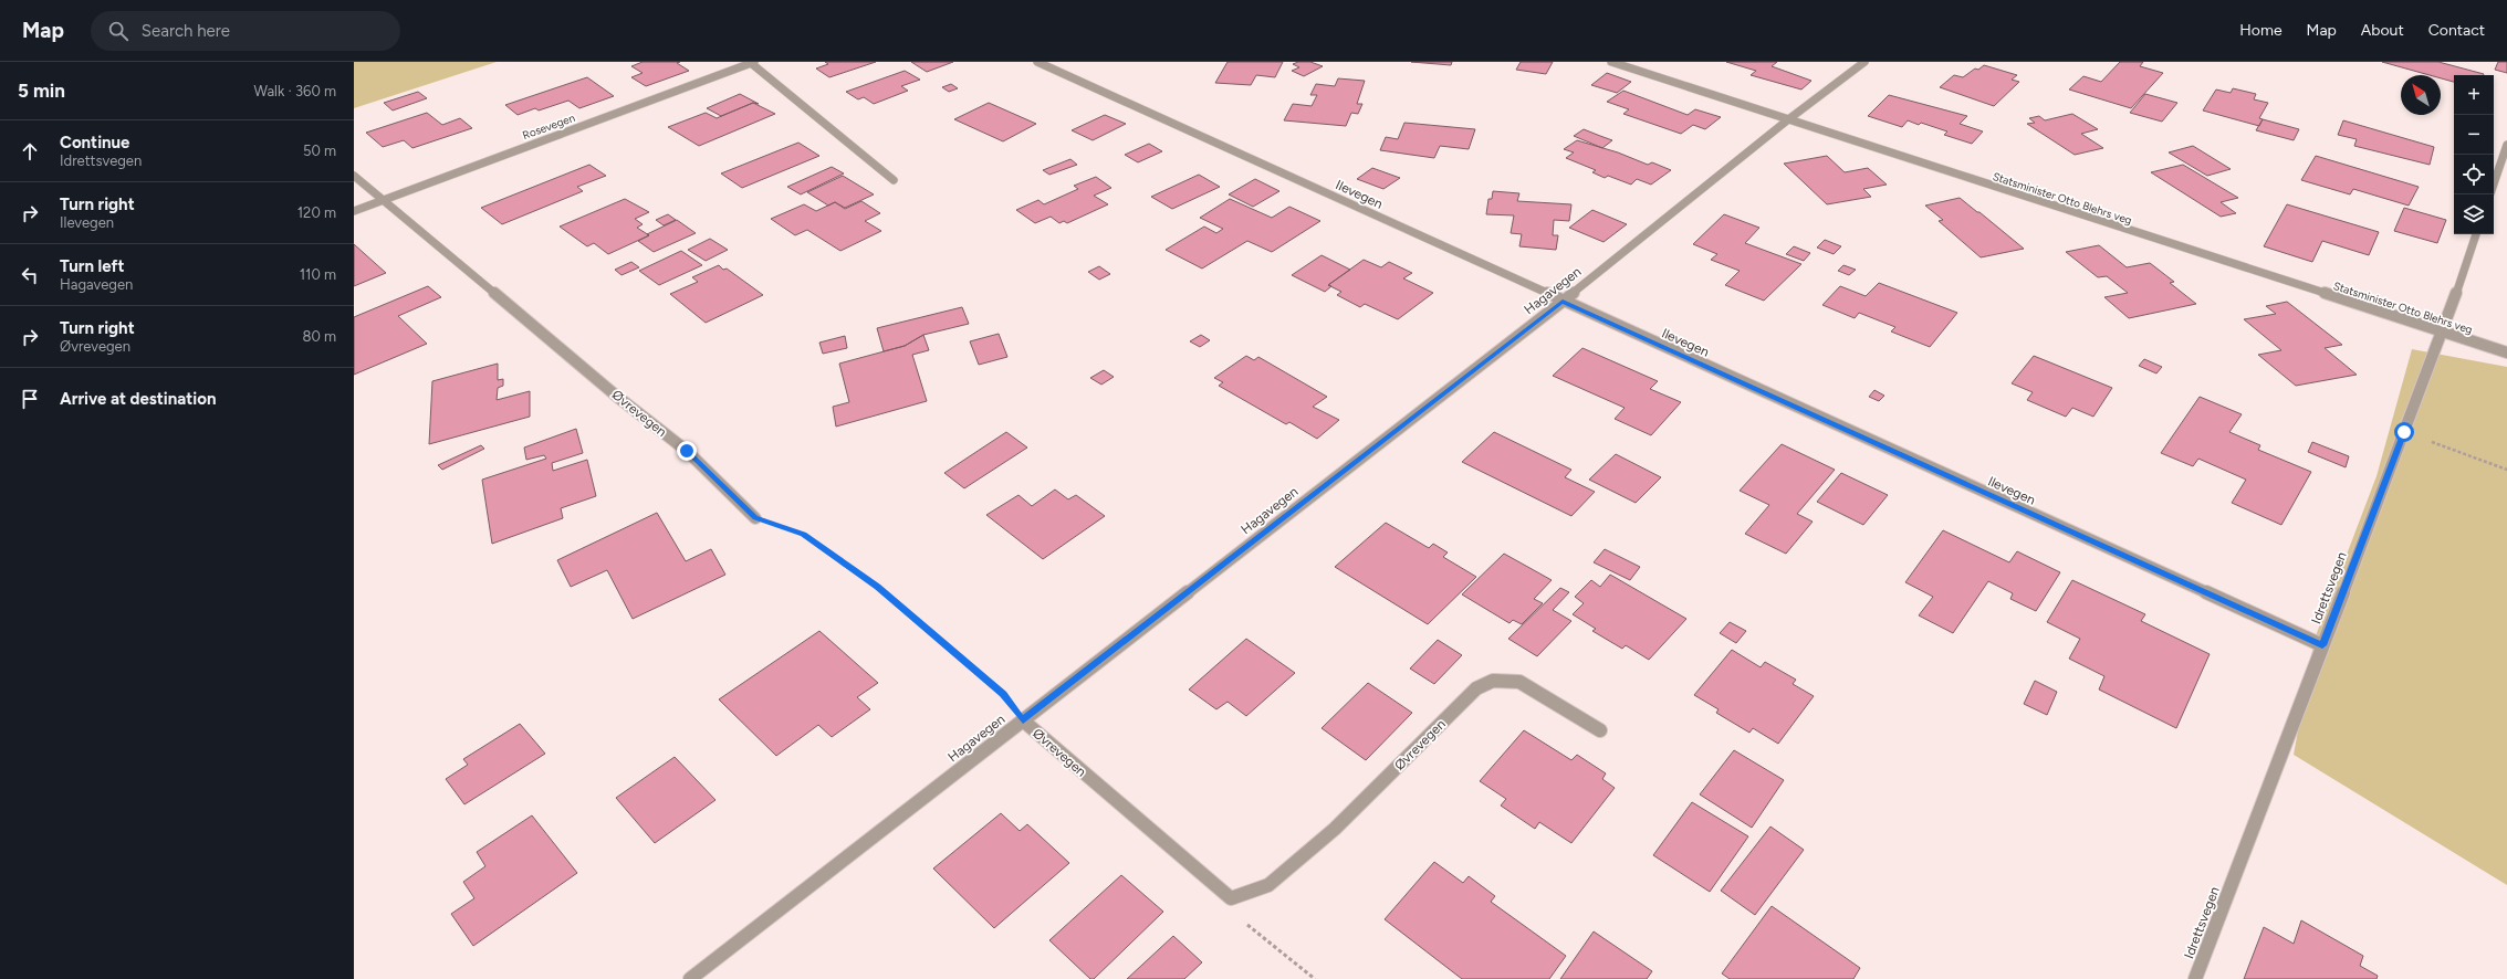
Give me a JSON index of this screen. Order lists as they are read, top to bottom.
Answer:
{
  "streets": {
    "street": [
      "Rosevegen",
      "Ilevegen",
      "Statsminister Otto Blehrs veg",
      "Hagavegen",
      "Øvrevegen",
      "Idrettsvegen"
    ]
  },
  "crossings": [
    ["Rosevegen", "Øvrevegen"],
    ["Ilevegen", "Hagavegen"],
    ["Ilevegen", "Idrettsvegen"],
    ["Statsminister Otto Blehrs veg", "Hagavegen"],
    ["Statsminister Otto Blehrs veg", "Idrettsvegen"],
    ["Hagavegen", "Øvrevegen"]
  ],
  "north": "top left",
  "page": {
    "header": "Map",
    "search": "Search here",
    "nav": [
      "Home",
      "Map",
      "About",
      "Contact"
    ],
    "heading": ["5 min", "Walk · 360 m"],
    "map_buttons": ["+", "−"],
    "list": [
      ["Continue", "Idrettsvegen", "50 m"],
      ["Turn right", "Ilevegen", "120 m"],
      ["Turn left", "Hagavegen", "110 m"],
      ["Turn right", "Øvrevegen", "80 m"],
      "Arrive at destination"
    ]
  }
}
